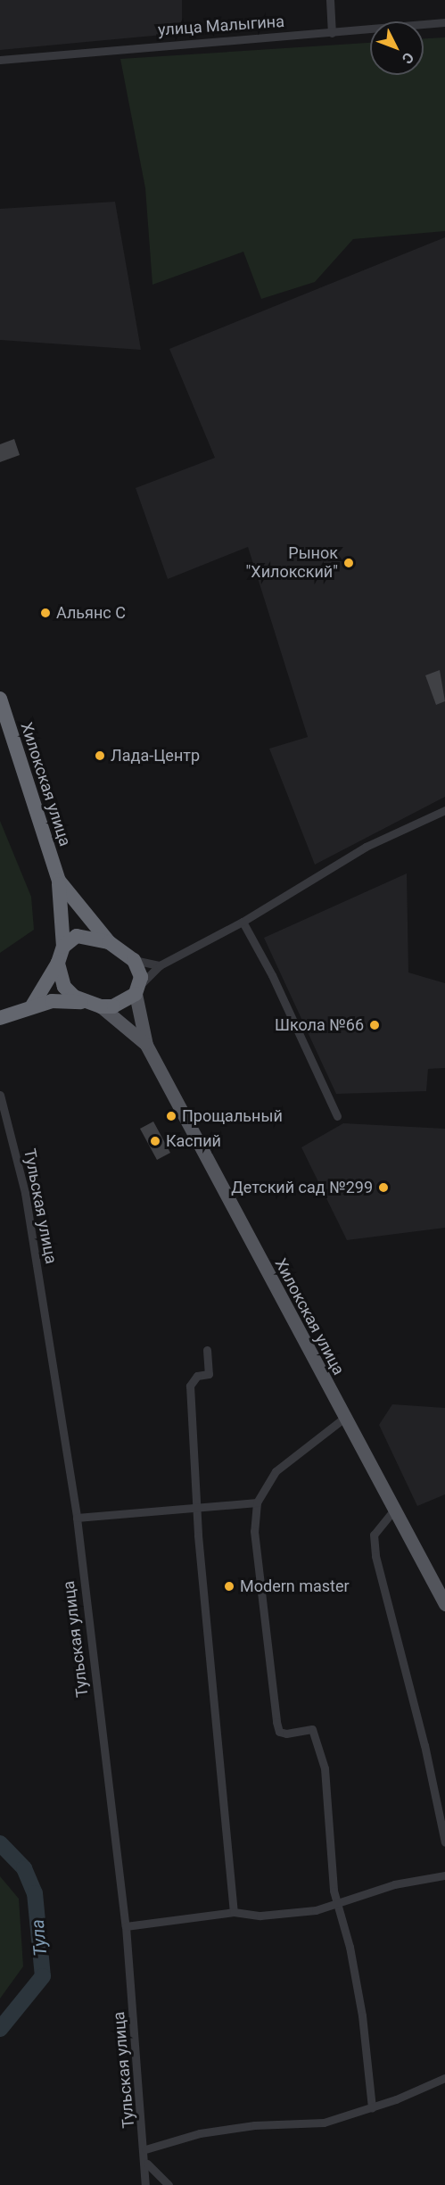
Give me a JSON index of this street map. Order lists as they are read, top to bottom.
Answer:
{
  "streets": {
    "highway": ["Хилокская улица"],
    "street": ["улица Малыгина", "Тульская улица"]
  },
  "water": ["Тула"],
  "places": [
    "Рынок \"Хилокский\"",
    "Альянс С",
    "Лада-Центр",
    "Школа №66",
    "Прощальный",
    "Каспий",
    "Детский сад №299",
    "Modern master"
  ],
  "north": "bottom right"
}
